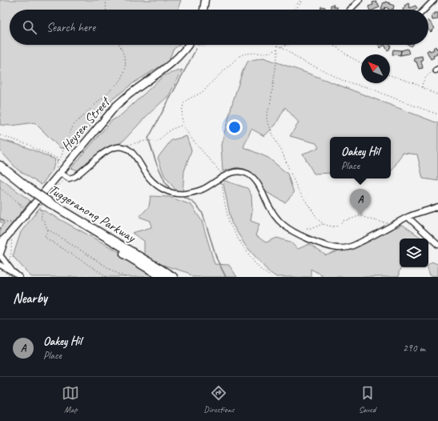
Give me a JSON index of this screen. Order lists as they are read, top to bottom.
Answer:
{
  "streets": {
    "highway": ["Tuggeranong Parkway"],
    "main road": ["Heysen Street"]
  },
  "north": "top left",
  "page": {
    "search": "Search here",
    "popup": ["Oakey Hil", "Place"],
    "pins": "A",
    "heading": "Nearby",
    "list": [
      {
        "mark": "A",
        "name": "Oakey Hil",
        "note": "Place",
        "value": "290 m"
      }
    ],
    "nav": ["Map", "Directions", "Saved"]
  }
}
